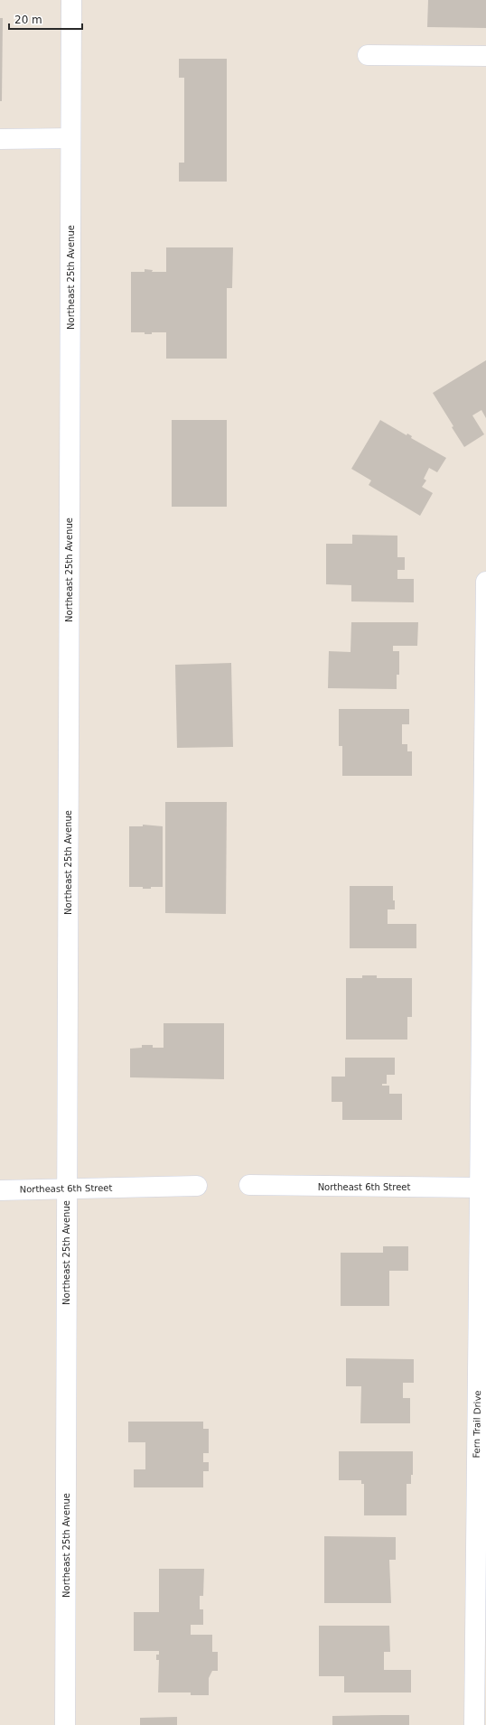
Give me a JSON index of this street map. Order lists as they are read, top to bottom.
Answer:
{
  "streets": {
    "street": ["Northeast 25th Avenue", "Northeast 6th Street", "Fern Trail Drive"]
  },
  "crossings": [
    ["Northeast 25th Avenue", "Northeast 6th Street"],
    ["Northeast 6th Street", "Fern Trail Drive"]
  ],
  "scale_bar": "20 m"
}
